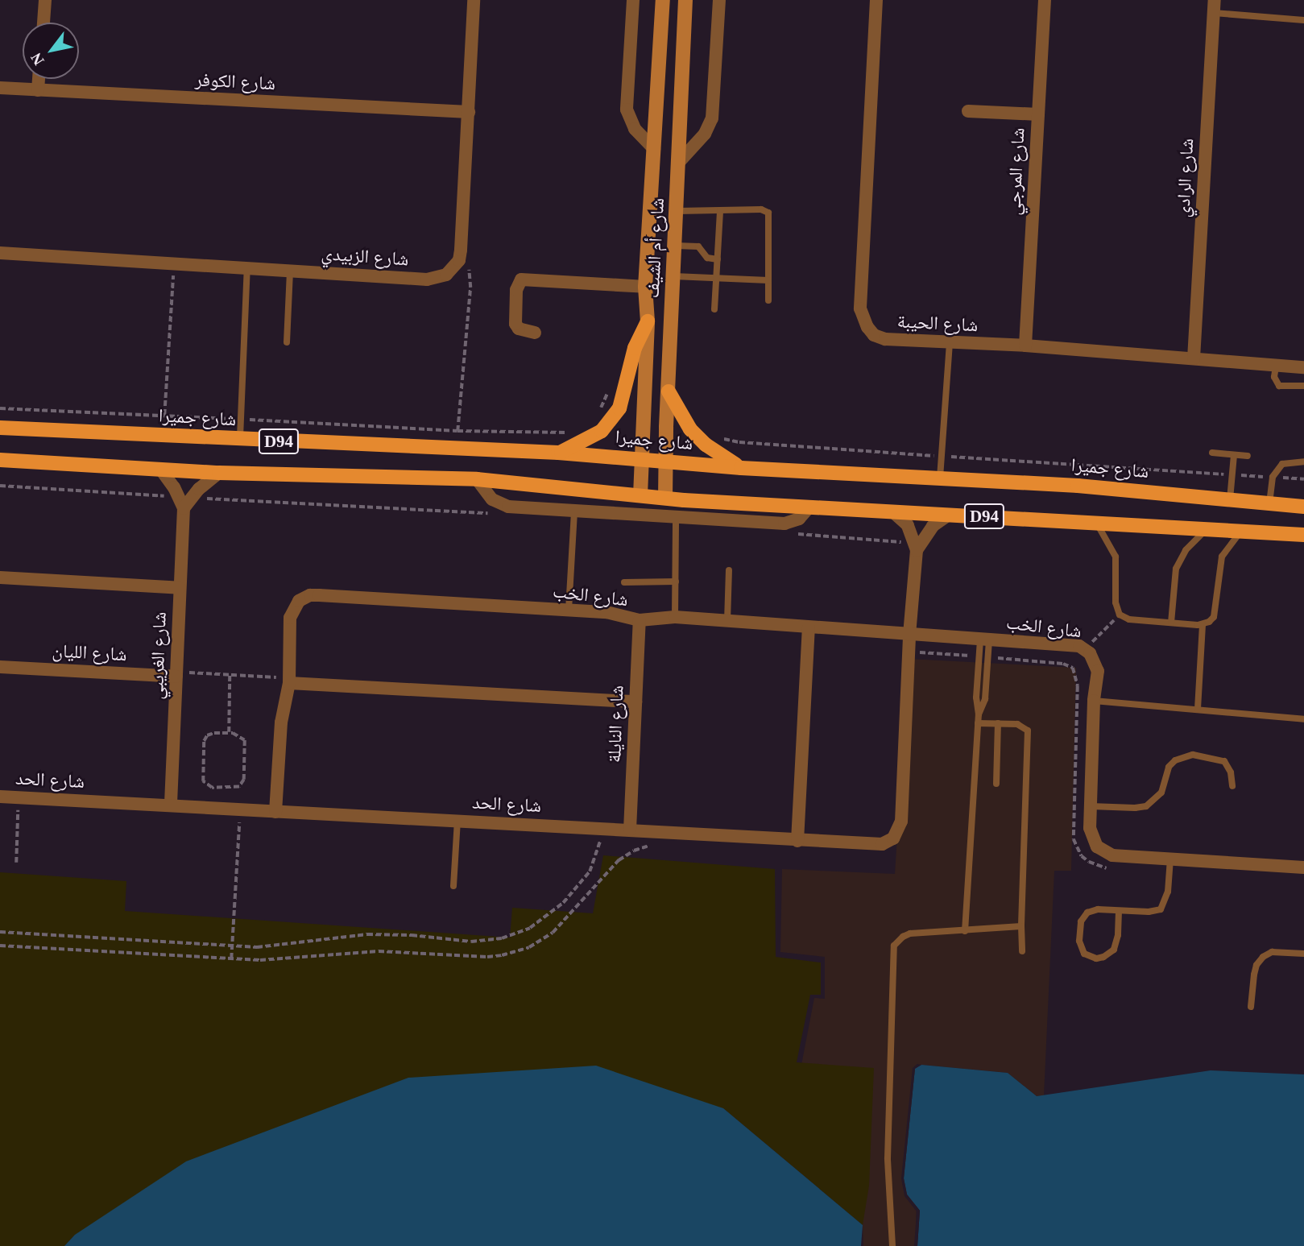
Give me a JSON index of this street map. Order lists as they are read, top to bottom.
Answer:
{
  "streets": {
    "main road": ["شارع أم الشيف", "شارع جميرا", "D94"],
    "street": [
      "شارع الكوفر",
      "شارع المرجي",
      "شارع الرادي",
      "شارع الزبيدي",
      "شارع الحيبة",
      "شارع الخب",
      "شارع الليان",
      "شارع الغريبي",
      "شارع النايلة",
      "شارع الحد"
    ]
  },
  "crossings": [
    ["شارع الكوفر", "شارع الزبيدي"],
    ["شارع المرجي", "شارع الحيبة"],
    ["شارع الرادي", "شارع الحيبة"],
    ["شارع أم الشيف", "شارع جميرا"],
    ["شارع أم الشيف", "D94"],
    ["شارع الخب", "شارع النايلة"],
    ["شارع الخب", "شارع الحد"],
    ["شارع الليان", "شارع الغريبي"],
    ["شارع الغريبي", "شارع الحد"],
    ["شارع النايلة", "شارع الحد"]
  ],
  "north": "bottom left"
}
